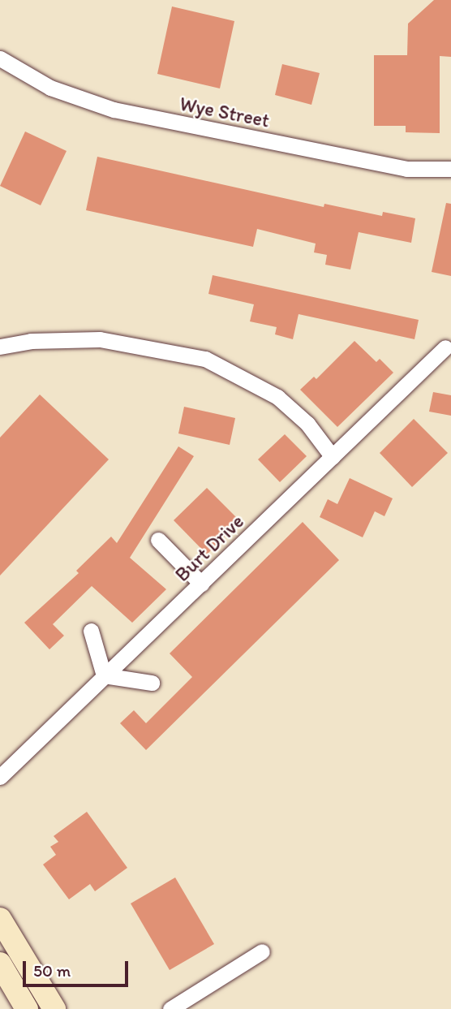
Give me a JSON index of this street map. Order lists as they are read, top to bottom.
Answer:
{
  "streets": {
    "street": ["Wye Street", "Burt Drive"]
  },
  "scale_bar": "50 m"
}
